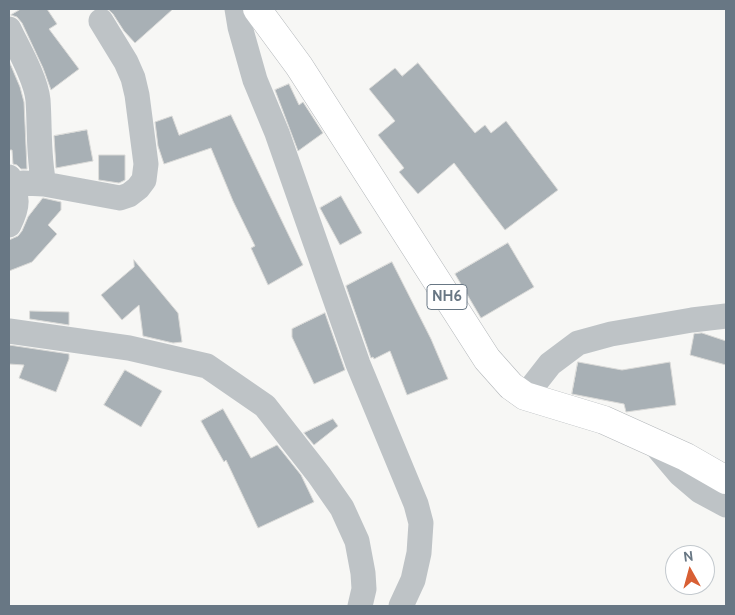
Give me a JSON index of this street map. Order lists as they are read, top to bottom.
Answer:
{
  "streets": {
    "highway": ["NH6"]
  },
  "north": "top"
}
